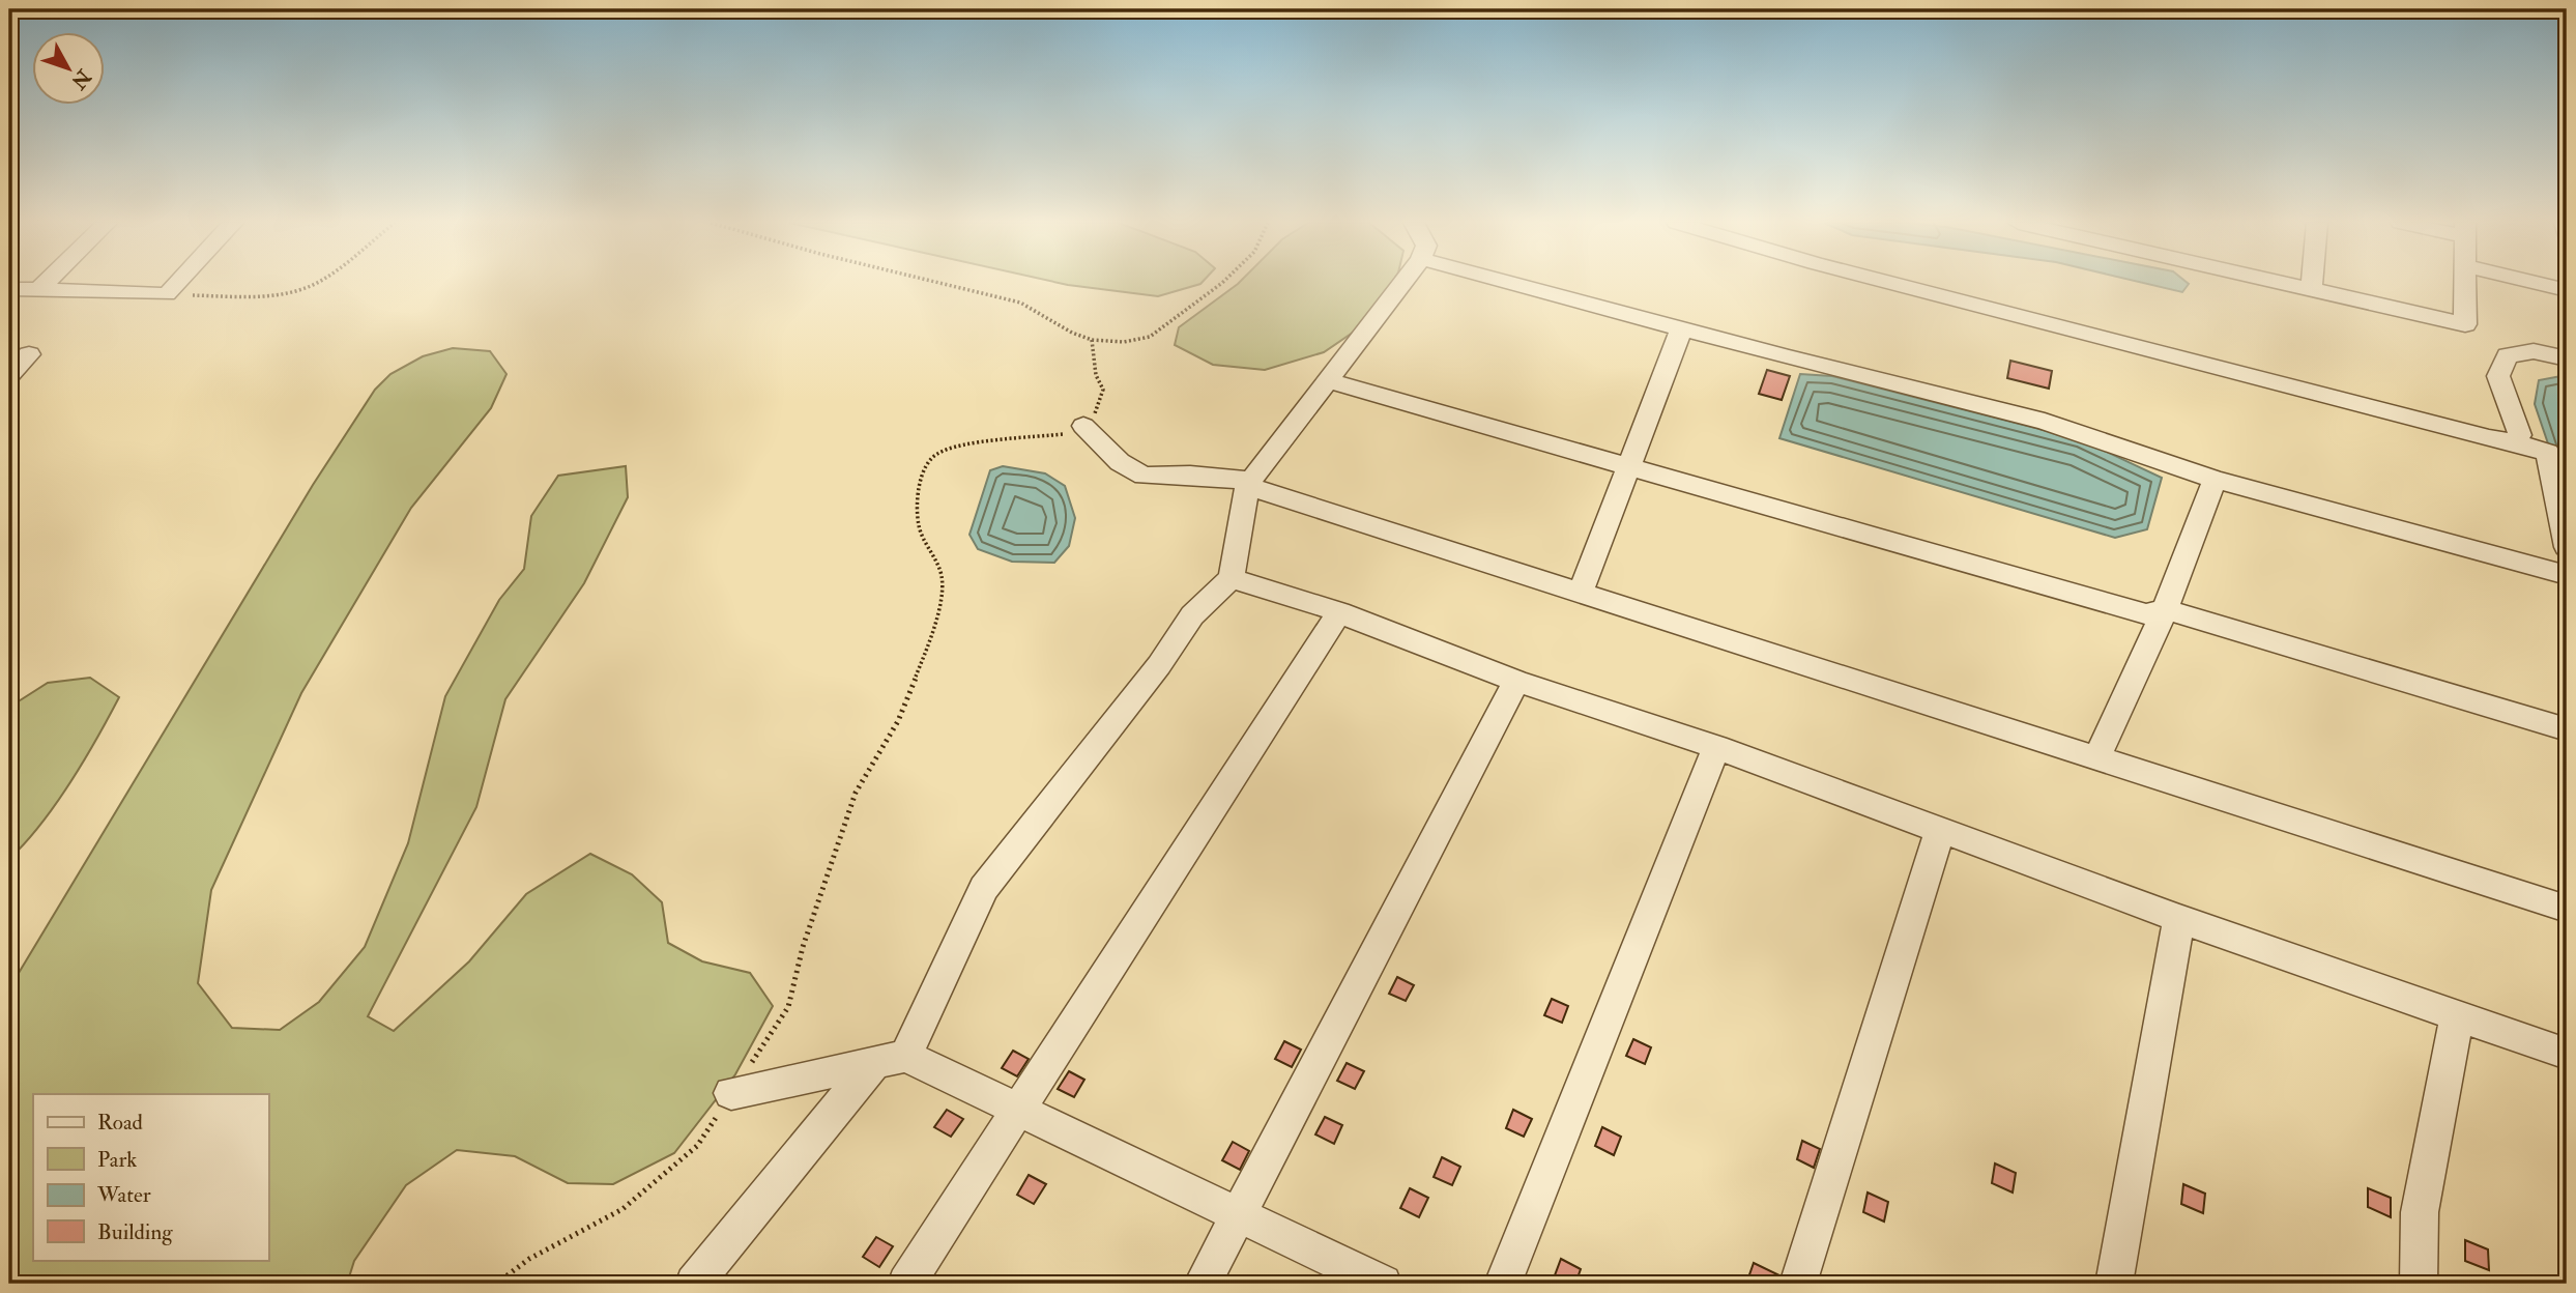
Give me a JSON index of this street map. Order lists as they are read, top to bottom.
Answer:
{
  "legend": [
    "Road",
    "Park",
    "Water",
    "Building"
  ],
  "north": "bottom right"
}
